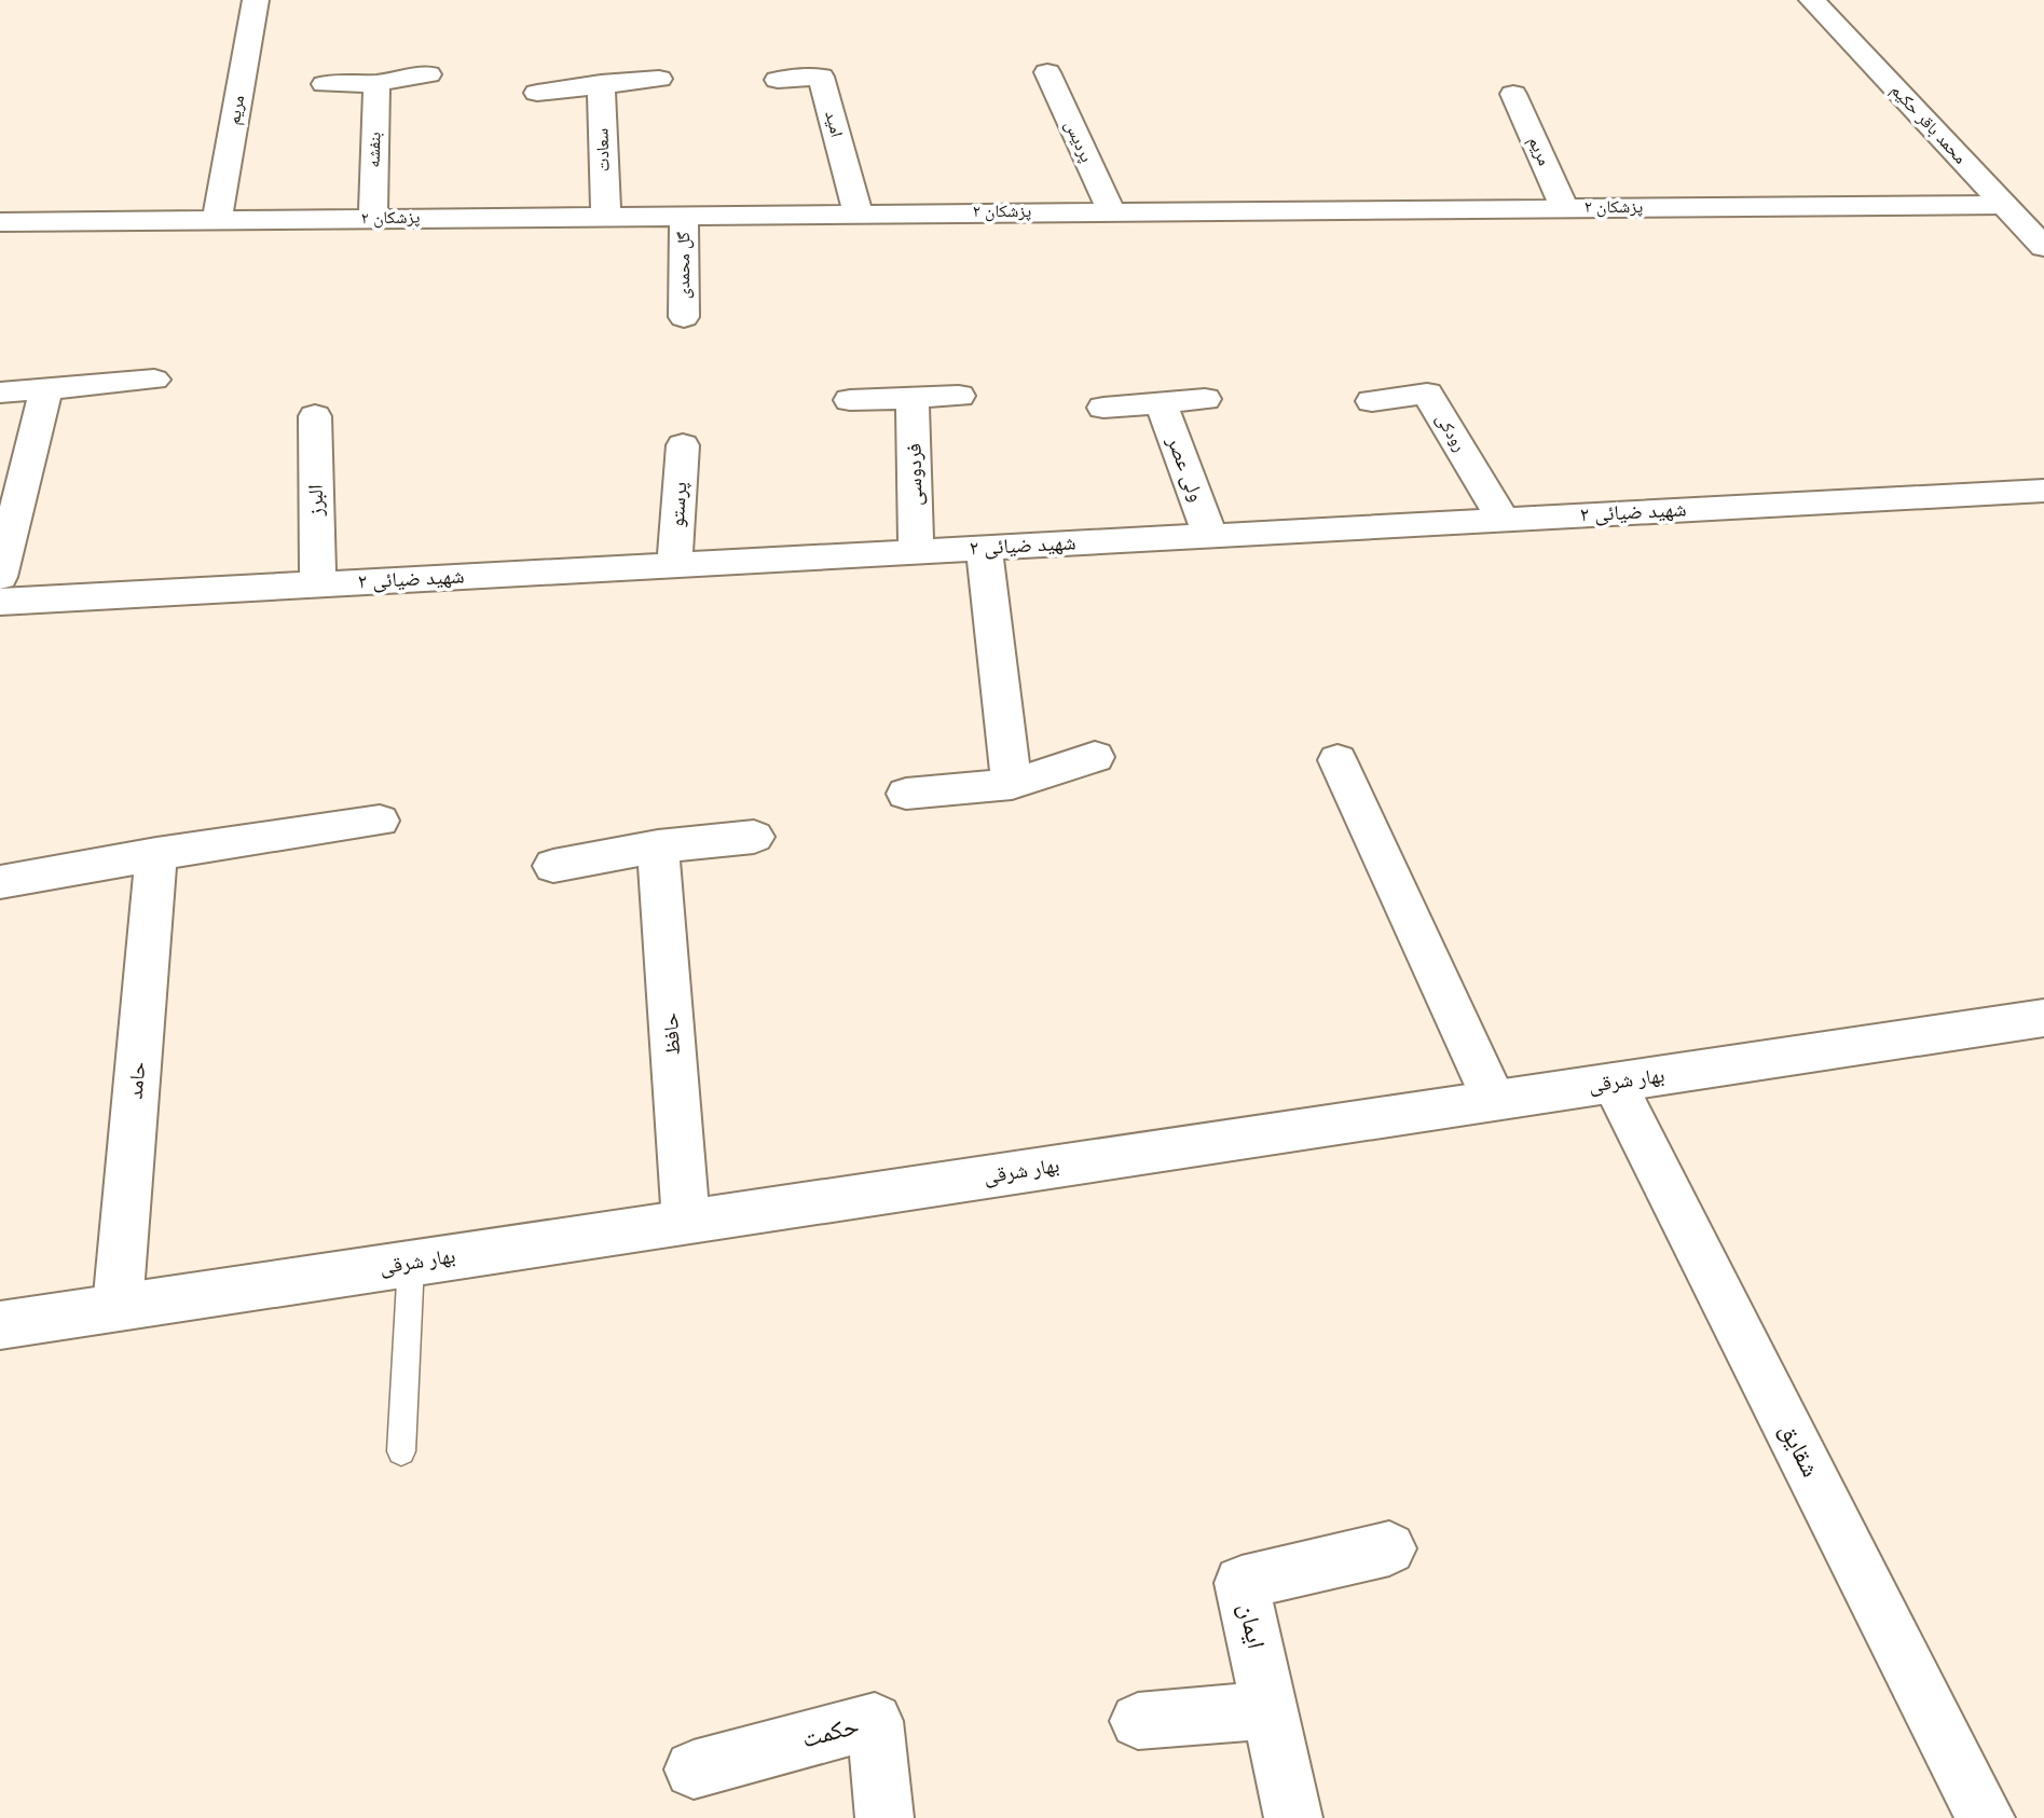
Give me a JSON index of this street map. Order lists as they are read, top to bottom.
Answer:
{
  "streets": {
    "street": [
      "مریم",
      "امید",
      "محمد باقر حکیم",
      "پردیس",
      "بنفشه",
      "سعادت",
      "پزشکان ۲",
      "گل محمدی",
      "رودکی",
      "ولی عصر",
      "فردوسی",
      "البرز",
      "پرستو",
      "شهید ضیائی ۲",
      "حافظ",
      "حامد",
      "بهار شرقی",
      "شقایق",
      "ایمان",
      "حکمت"
    ]
  },
  "crossings": [
    ["مریم", "پزشکان ۲"],
    ["امید", "پزشکان ۲"],
    ["محمد باقر حکیم", "پزشکان ۲"],
    ["پردیس", "پزشکان ۲"],
    ["بنفشه", "پزشکان ۲"],
    ["سعادت", "پزشکان ۲"],
    ["پزشکان ۲", "گل محمدی"],
    ["رودکی", "شهید ضیائی ۲"],
    ["ولی عصر", "شهید ضیائی ۲"],
    ["فردوسی", "شهید ضیائی ۲"],
    ["البرز", "شهید ضیائی ۲"],
    ["پرستو", "شهید ضیائی ۲"],
    ["حافظ", "بهار شرقی"],
    ["حامد", "بهار شرقی"],
    ["بهار شرقی", "شقایق"]
  ]
}
